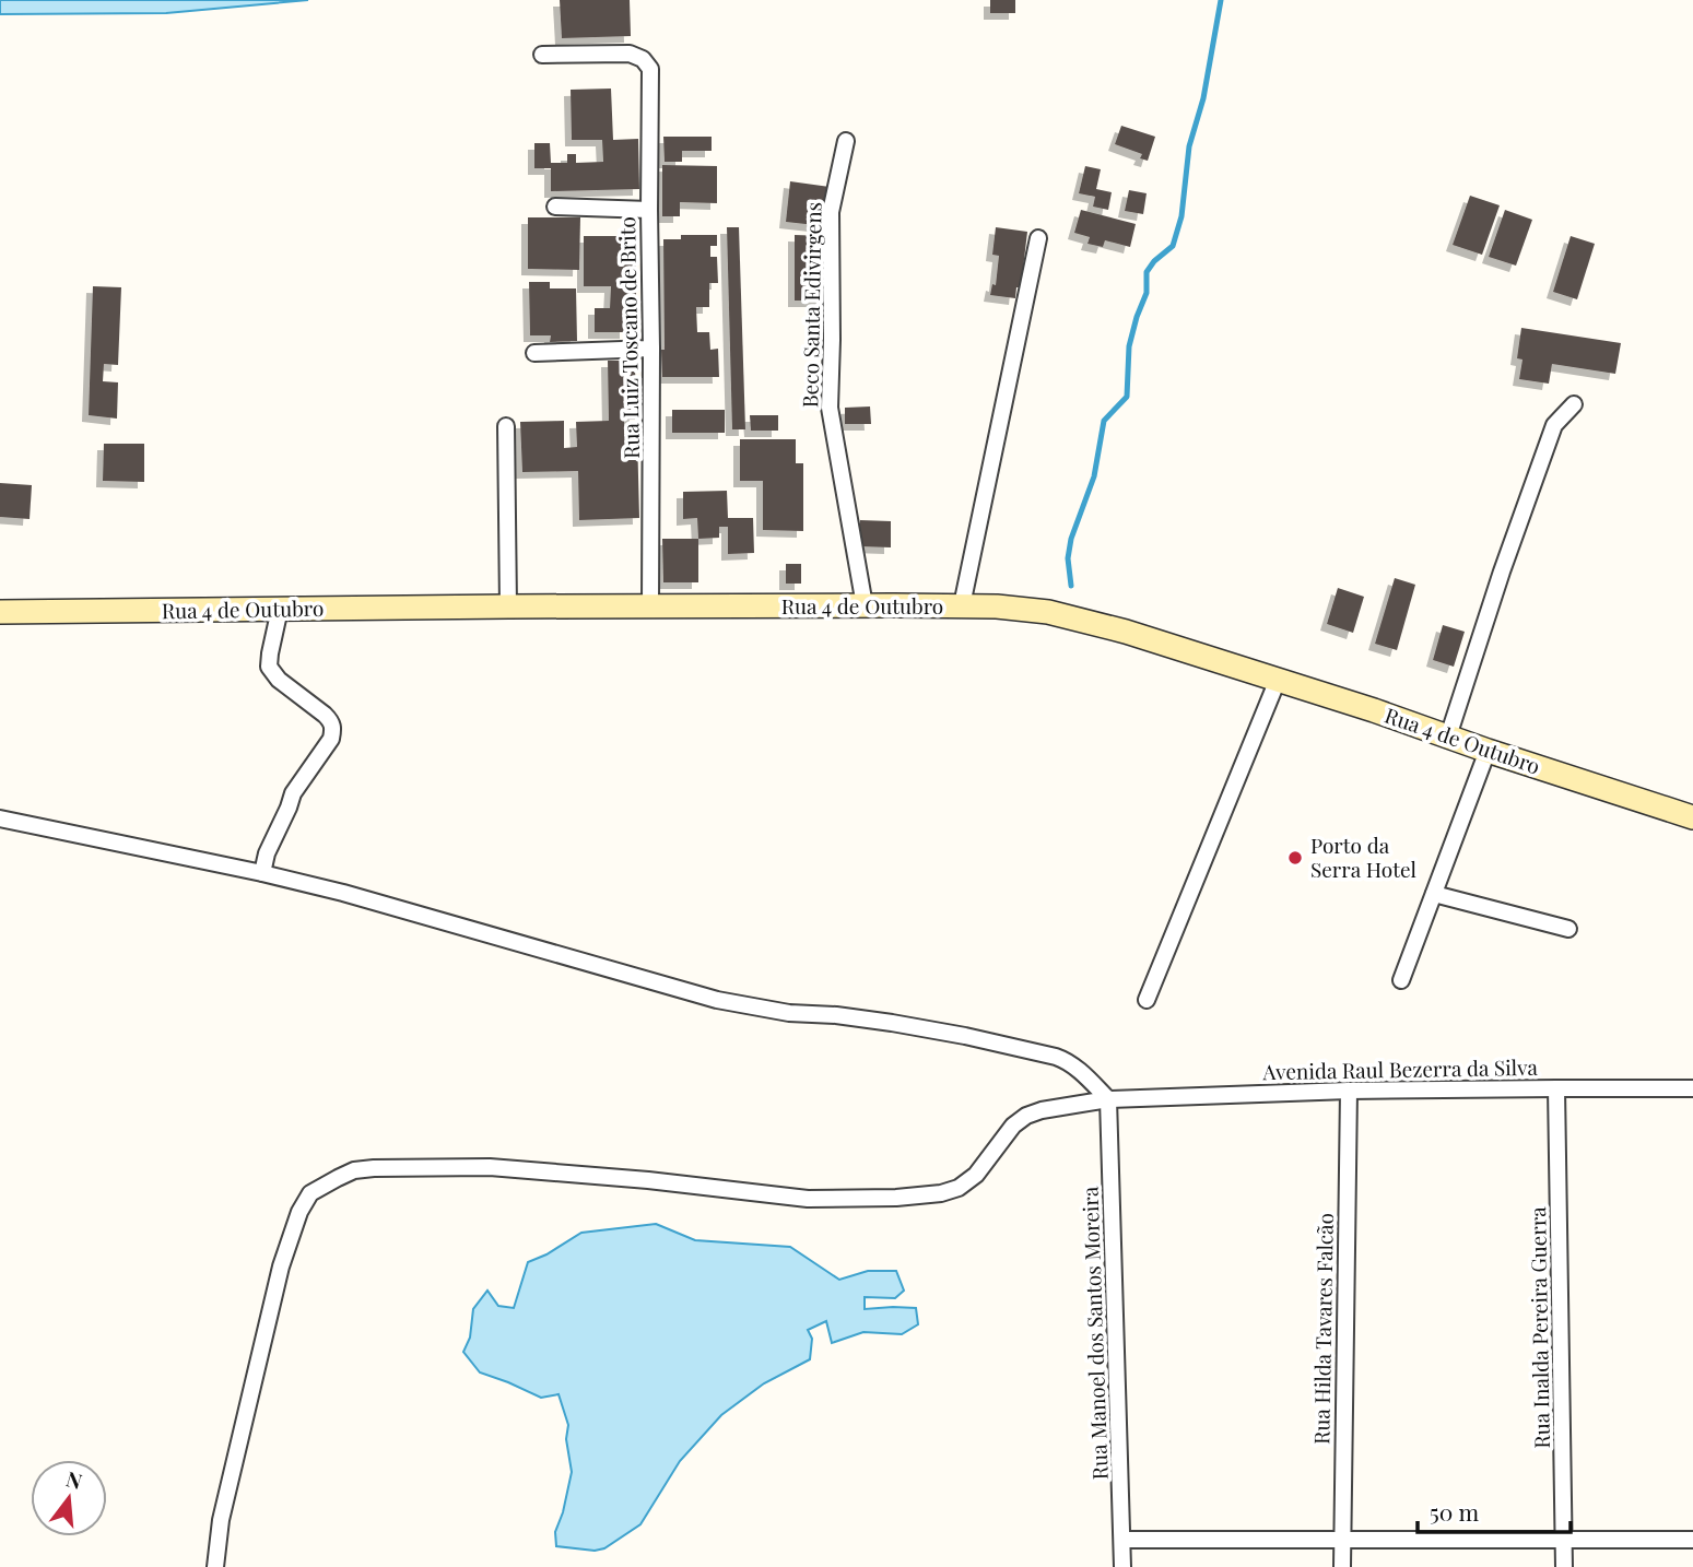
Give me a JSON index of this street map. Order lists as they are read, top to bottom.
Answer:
{
  "streets": {
    "main road": ["Rua 4 de Outubro"],
    "street": [
      "Beco Santa Edivirgens",
      "Rua Luiz Toscano de Brito",
      "Avenida Raul Bezerra da Silva",
      "Rua Inalda Pereira Guerra",
      "Rua Hilda Tavares Falcão",
      "Rua Manoel dos Santos Moreira"
    ]
  },
  "crossings": [
    ["Beco Santa Edivirgens", "Rua 4 de Outubro"],
    ["Rua Luiz Toscano de Brito", "Rua 4 de Outubro"],
    ["Avenida Raul Bezerra da Silva", "Rua Inalda Pereira Guerra"],
    ["Avenida Raul Bezerra da Silva", "Rua Hilda Tavares Falcão"],
    ["Avenida Raul Bezerra da Silva", "Rua Manoel dos Santos Moreira"]
  ],
  "places": ["Porto da Serra Hotel"],
  "scale_bar": "50 m",
  "north": "top"
}
